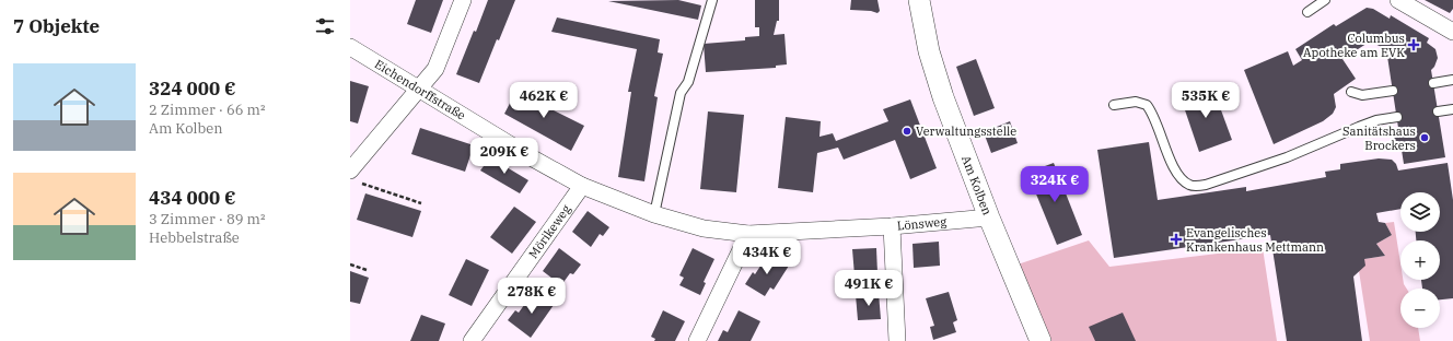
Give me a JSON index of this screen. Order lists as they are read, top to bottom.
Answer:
{
  "streets": {
    "street": [
      "Eichendorffstraße",
      "Am Kolben",
      "Lönsweg",
      "Mörikeweg"
    ]
  },
  "crossings": [
    ["Eichendorffstraße", "Lönsweg"],
    ["Eichendorffstraße", "Mörikeweg"],
    ["Am Kolben", "Lönsweg"]
  ],
  "places": {
    "health": ["Columbus Apotheke am EVK", "Evangelisches Krankenhaus Mettmann"],
    "other": ["Verwaltungsstelle", "Sanitätshaus Brockers"]
  },
  "page": {
    "heading": "7 Objekte",
    "list": [
      {
        "name": "324 000 €",
        "note": "2 Zimmer · 66 m² · Am Kolben"
      },
      {
        "name": "434 000 €",
        "note": "3 Zimmer · 89 m² · Hebbelstraße"
      }
    ],
    "price": [
      "462K €",
      "535K €",
      "209K €",
      "324K €",
      "434K €",
      "491K €",
      "278K €"
    ],
    "map_buttons": ["+", "−"]
  }
}
